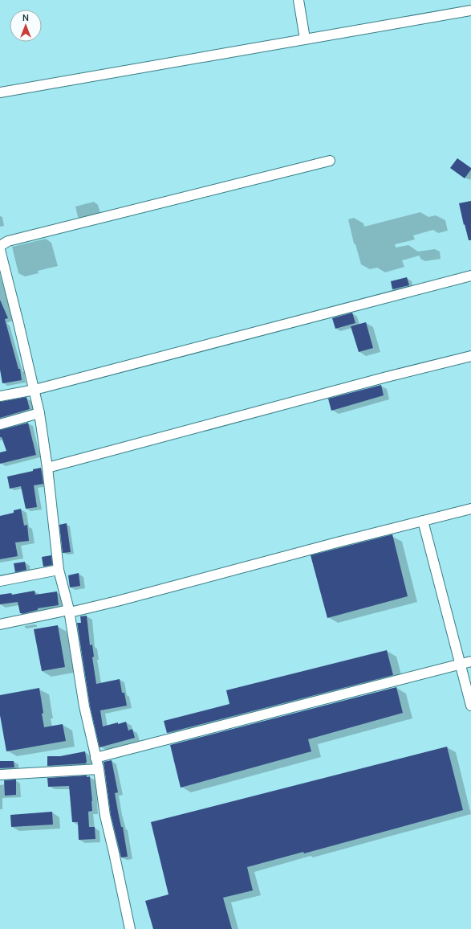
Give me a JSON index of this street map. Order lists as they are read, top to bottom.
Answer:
{
  "north": "top"
}
